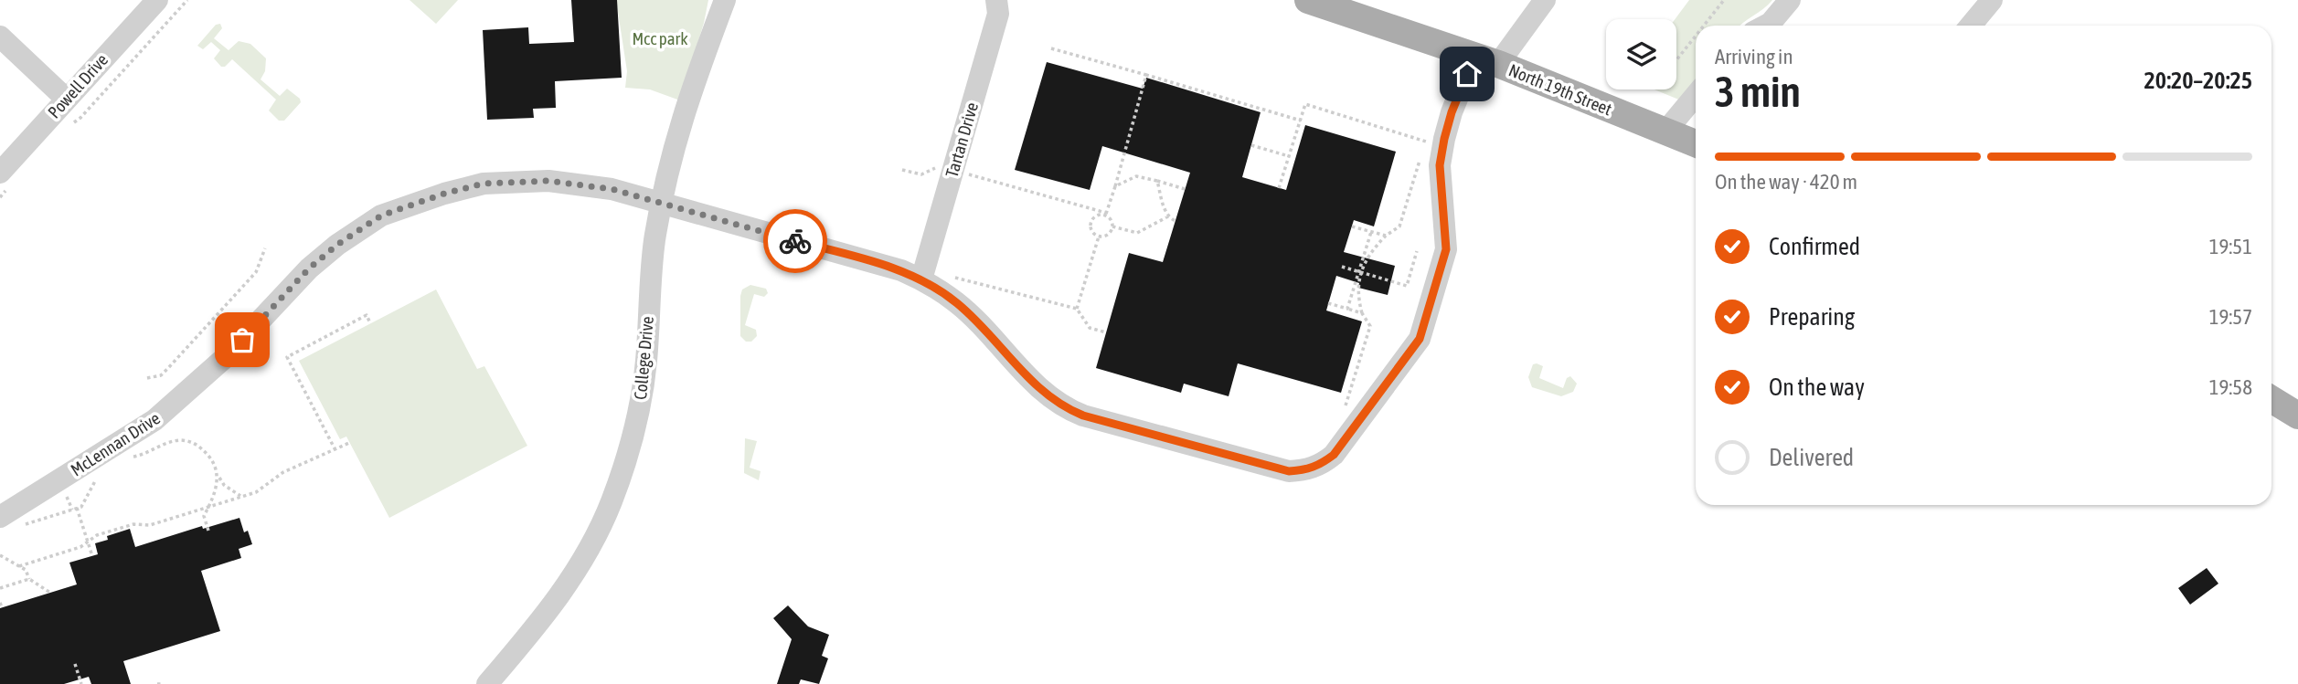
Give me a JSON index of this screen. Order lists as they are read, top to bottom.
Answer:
{
  "streets": {
    "main road": ["North 19th Street"],
    "street": [
      "Powell Drive",
      "Tartan Drive",
      "College Drive",
      "McLennan Drive"
    ]
  },
  "crossings": [
    ["North 19th Street", "McLennan Drive"],
    ["Tartan Drive", "McLennan Drive"],
    ["College Drive", "McLennan Drive"]
  ],
  "parks": ["Mcc park"],
  "page": {
    "heading": ["3 min", "Arriving in", "20:20–20:25"],
    "bar": "On the way · 420 m",
    "list": [
      ["Confirmed", "19:51"],
      ["Preparing", "19:57"],
      ["On the way", "19:58"],
      "Delivered"
    ]
  }
}
